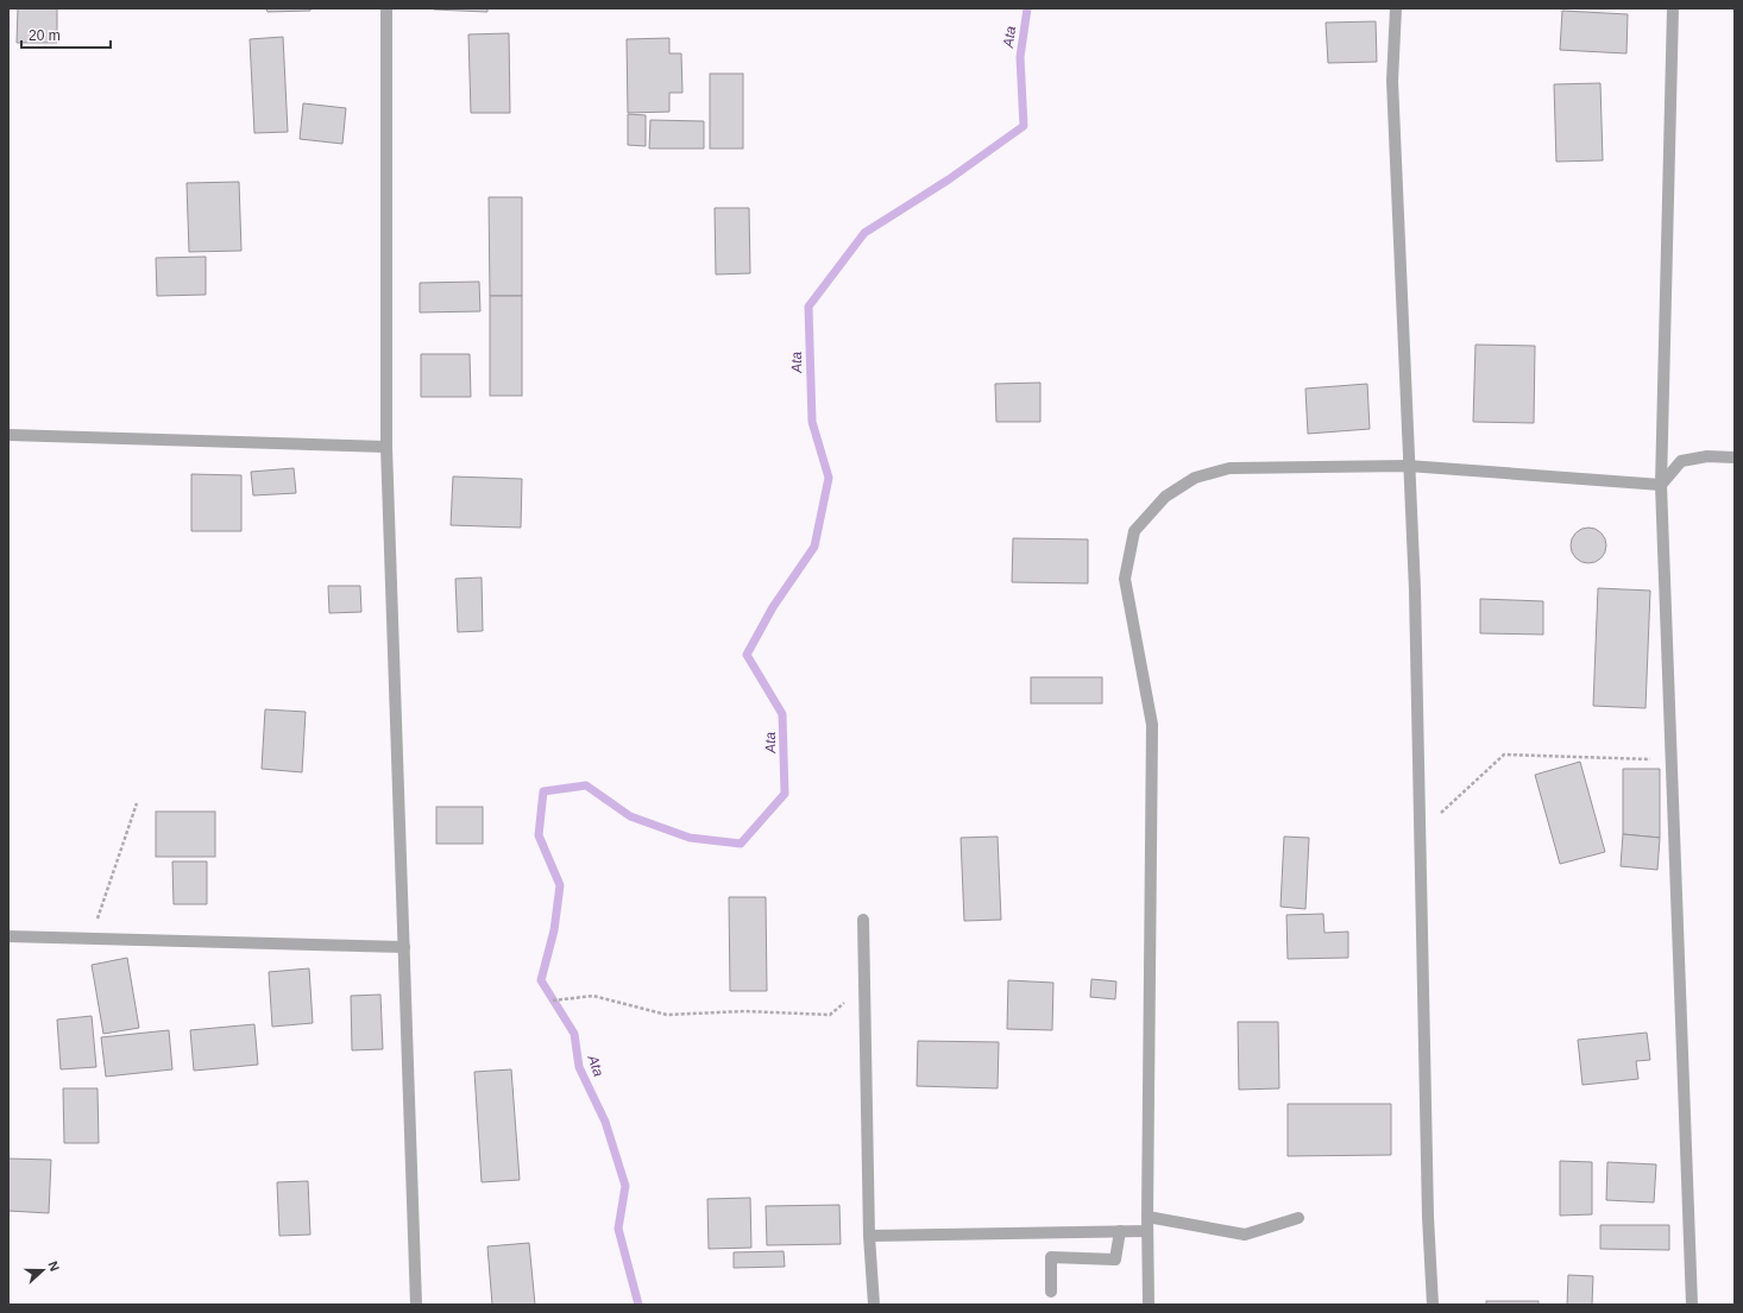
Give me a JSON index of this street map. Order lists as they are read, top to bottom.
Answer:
{
  "water": ["Ata"],
  "scale_bar": "20 m",
  "north": "right"
}
